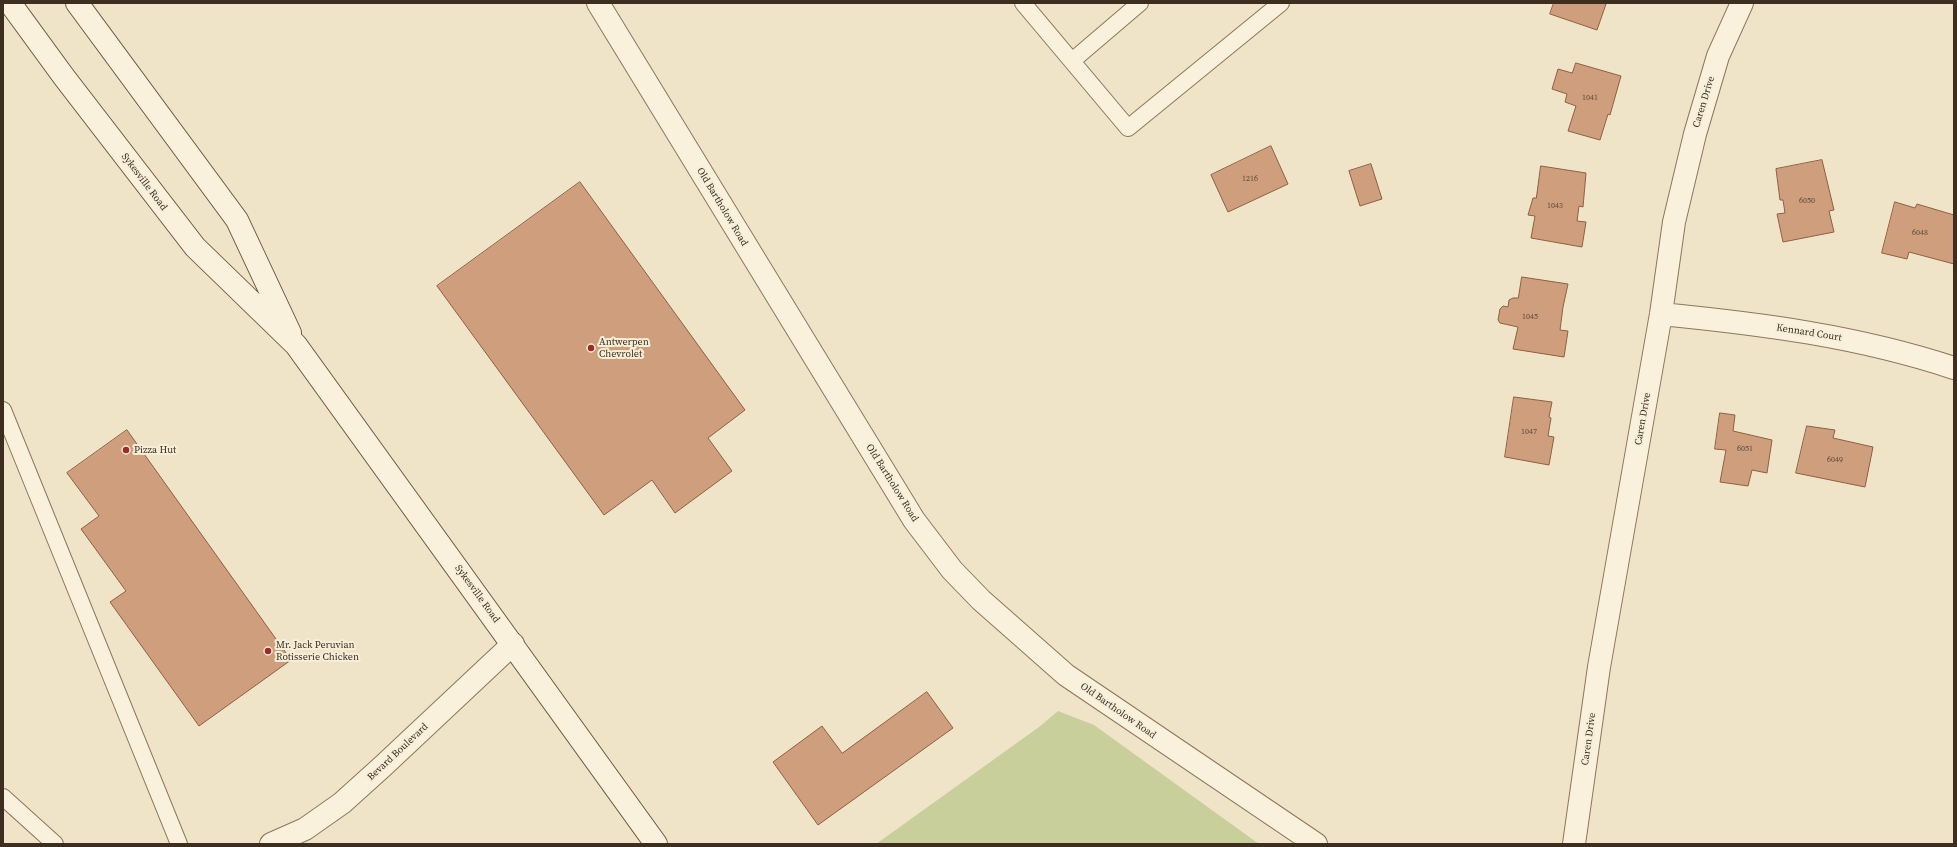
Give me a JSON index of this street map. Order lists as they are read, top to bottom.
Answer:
{
  "streets": {
    "street": [
      "Caren Drive",
      "Sykesville Road",
      "Old Bartholow Road",
      "Kennard Court",
      "Bevard Boulevard"
    ]
  },
  "crossings": [
    ["Caren Drive", "Kennard Court"],
    ["Sykesville Road", "Bevard Boulevard"]
  ],
  "places": ["Antwerpen Chevrolet", "Pizza Hut", "Mr. Jack Peruvian Rotisserie Chicken"],
  "house_numbers": [
    "1041",
    "1216",
    "6050",
    "1043",
    "6048",
    "1045",
    "1047",
    "6051",
    "6049"
  ]
}
